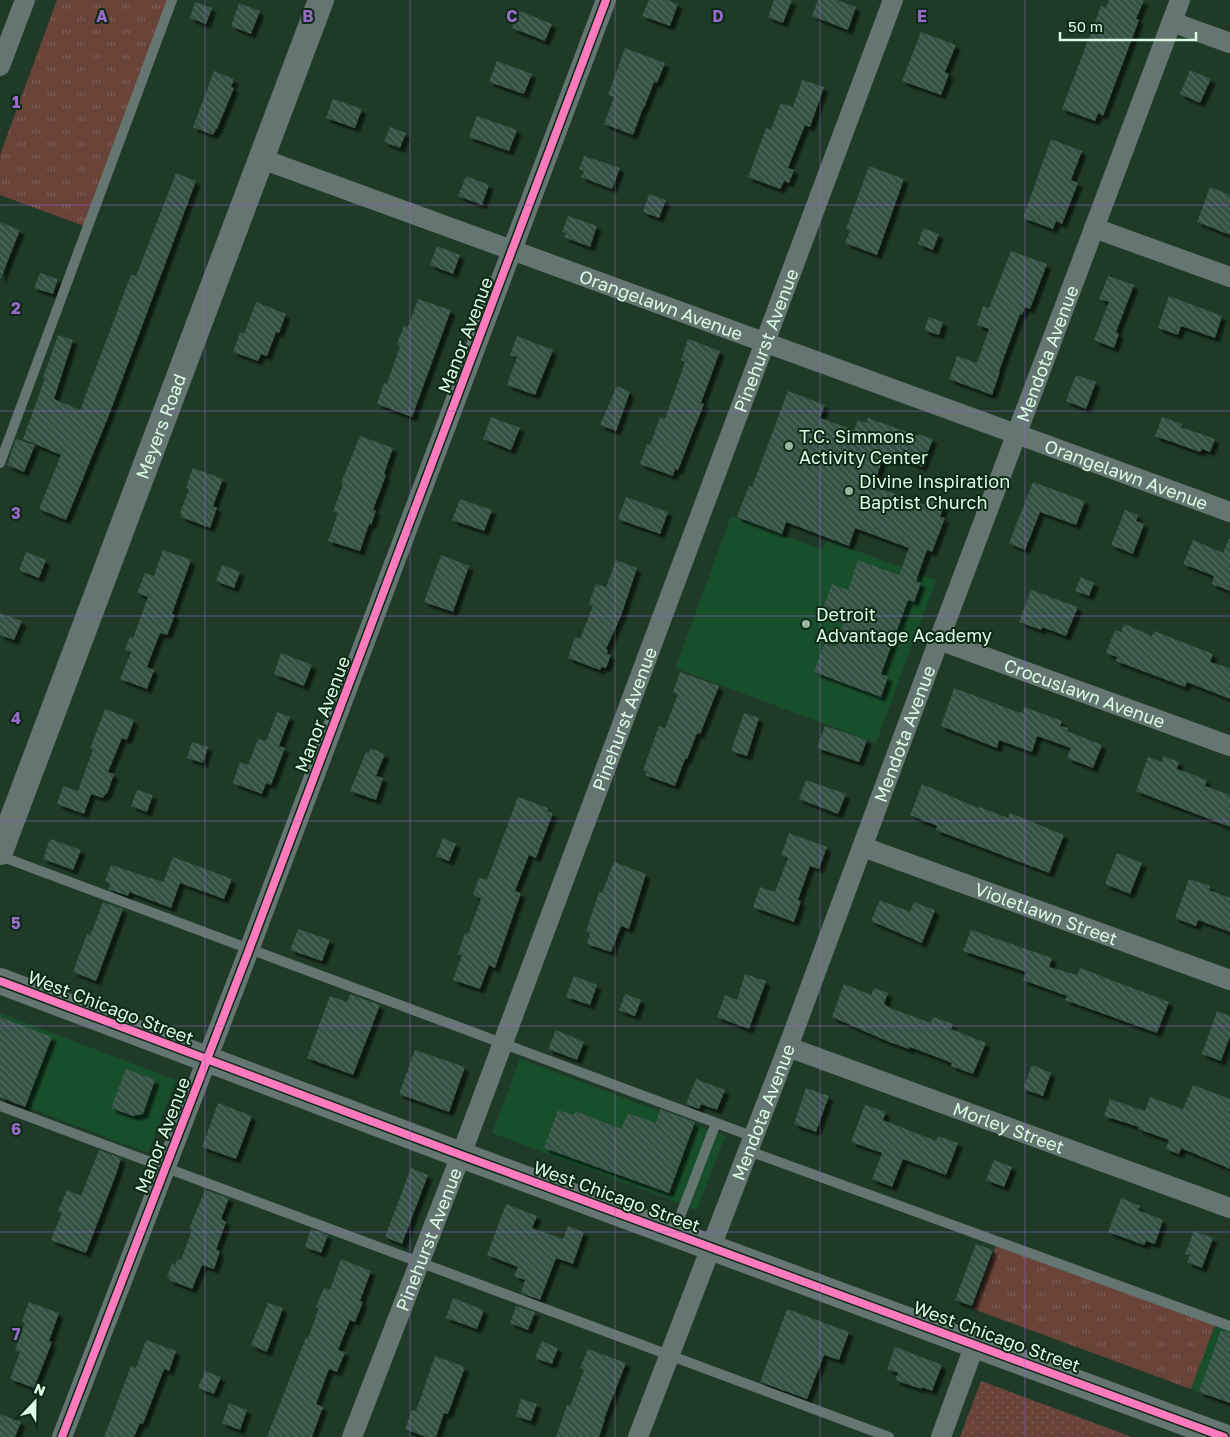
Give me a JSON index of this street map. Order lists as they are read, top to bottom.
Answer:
{
  "streets": {
    "street": [
      "Orangelawn Avenue",
      "Manor Avenue",
      "Pinehurst Avenue",
      "Mendota Avenue",
      "Meyers Road",
      "Crocuslawn Avenue",
      "Violetlawn Street",
      "West Chicago Street",
      "Morley Street"
    ]
  },
  "crossings": [
    ["Orangelawn Avenue", "Manor Avenue"],
    ["Orangelawn Avenue", "Pinehurst Avenue"],
    ["Orangelawn Avenue", "Mendota Avenue"],
    ["Orangelawn Avenue", "Meyers Road"],
    ["Manor Avenue", "West Chicago Street"],
    ["Pinehurst Avenue", "West Chicago Street"],
    ["Mendota Avenue", "Crocuslawn Avenue"],
    ["Mendota Avenue", "Violetlawn Street"],
    ["Mendota Avenue", "West Chicago Street"],
    ["Mendota Avenue", "Morley Street"]
  ],
  "places": ["T.C. Simmons Activity Center", "Divine Inspiration Baptist Church", "Detroit Advantage Academy"],
  "scale_bar": "50 m",
  "north": "top",
  "grid": {
    "columns": [
      "A",
      "B",
      "C",
      "D",
      "E"
    ],
    "rows": [
      "1",
      "2",
      "3",
      "4",
      "5",
      "6",
      "7"
    ]
  }
}
